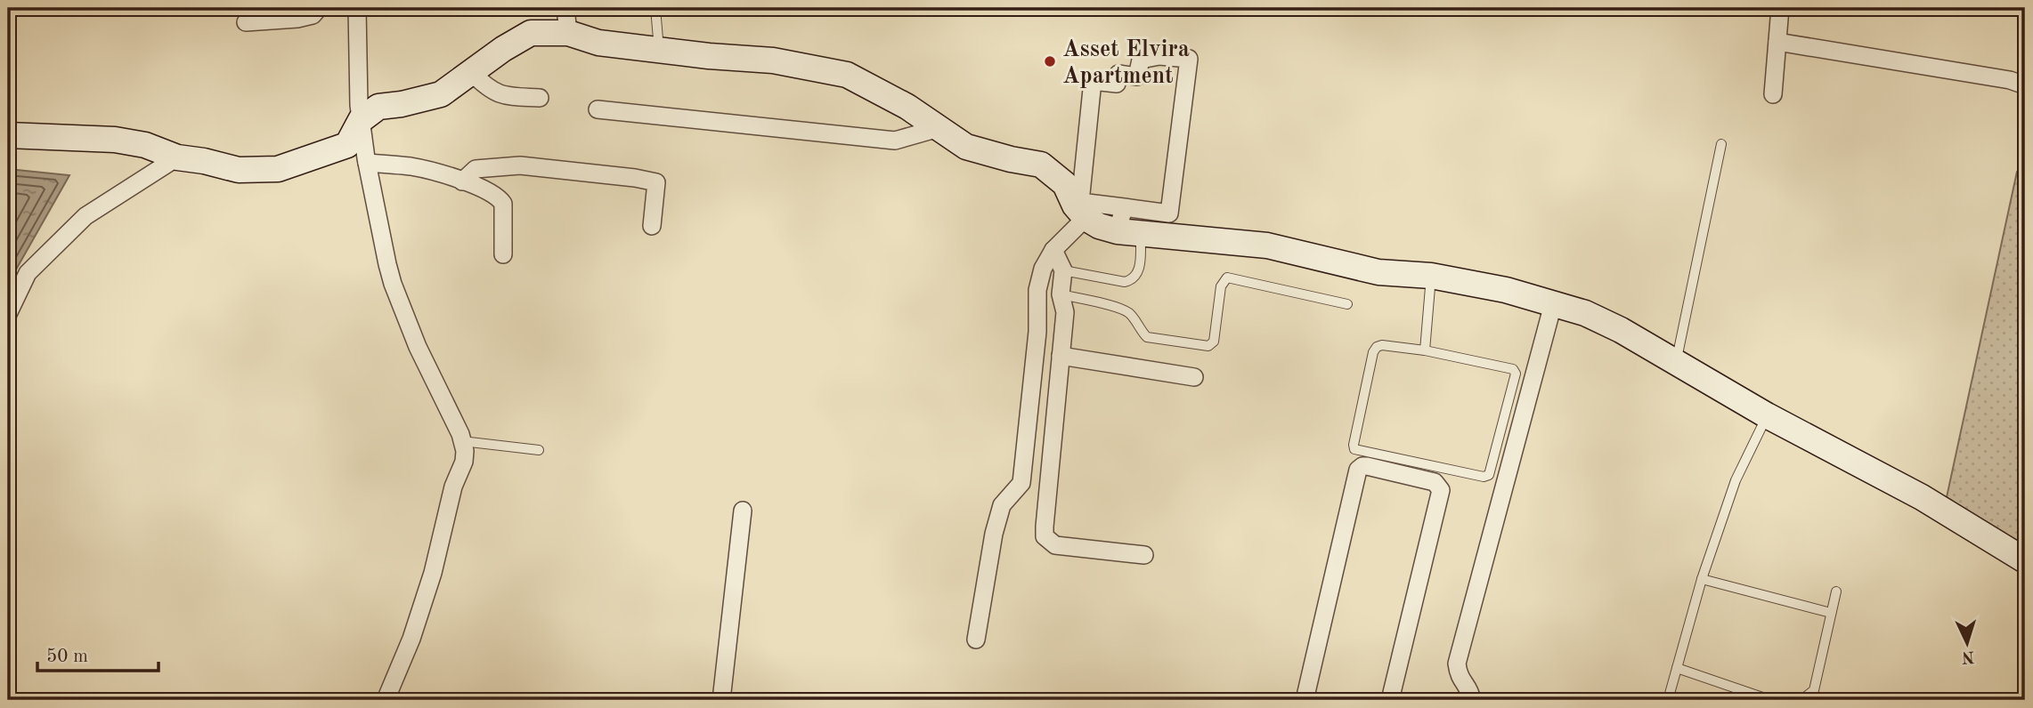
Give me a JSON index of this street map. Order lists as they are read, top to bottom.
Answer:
{
  "places": ["Asset Elvira Apartment"],
  "scale_bar": "50 m",
  "north": "bottom"
}
